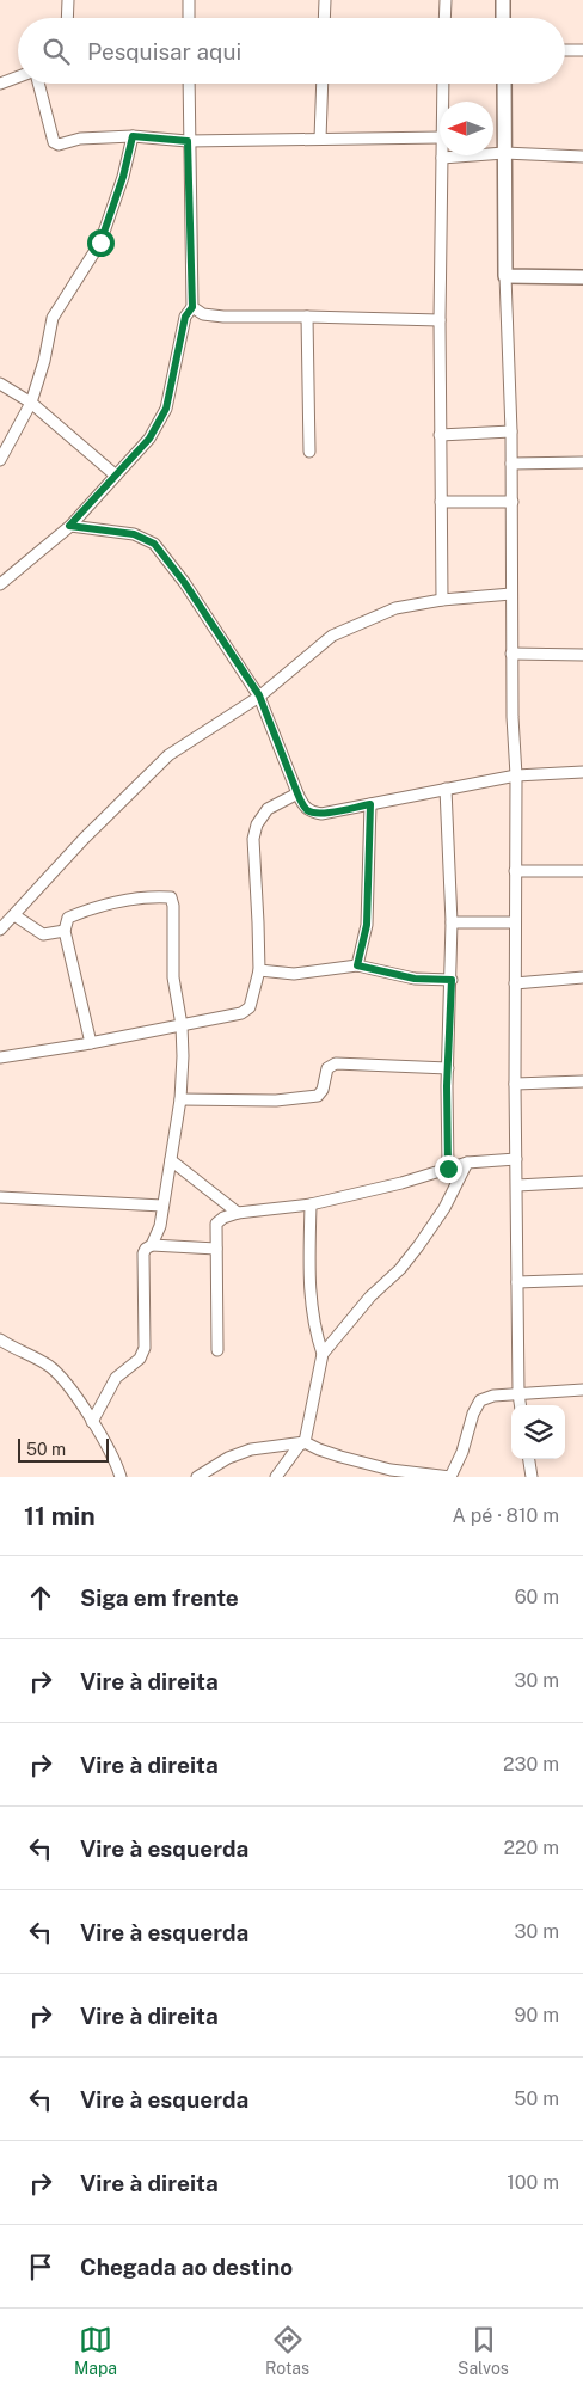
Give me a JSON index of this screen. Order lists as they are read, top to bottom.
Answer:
{
  "scale_bar": "50 m",
  "north": "left",
  "page": {
    "search": "Pesquisar aqui",
    "scale": "50 m",
    "heading": ["11 min", "A pé · 810 m"],
    "list": [
      ["Siga em frente", "60 m"],
      ["Vire à direita", "30 m"],
      ["Vire à direita", "230 m"],
      ["Vire à esquerda", "220 m"],
      ["Vire à esquerda", "30 m"],
      ["Vire à direita", "90 m"],
      ["Vire à esquerda", "50 m"],
      ["Vire à direita", "100 m"],
      "Chegada ao destino"
    ],
    "nav": ["Mapa", "Rotas", "Salvos"]
  }
}
